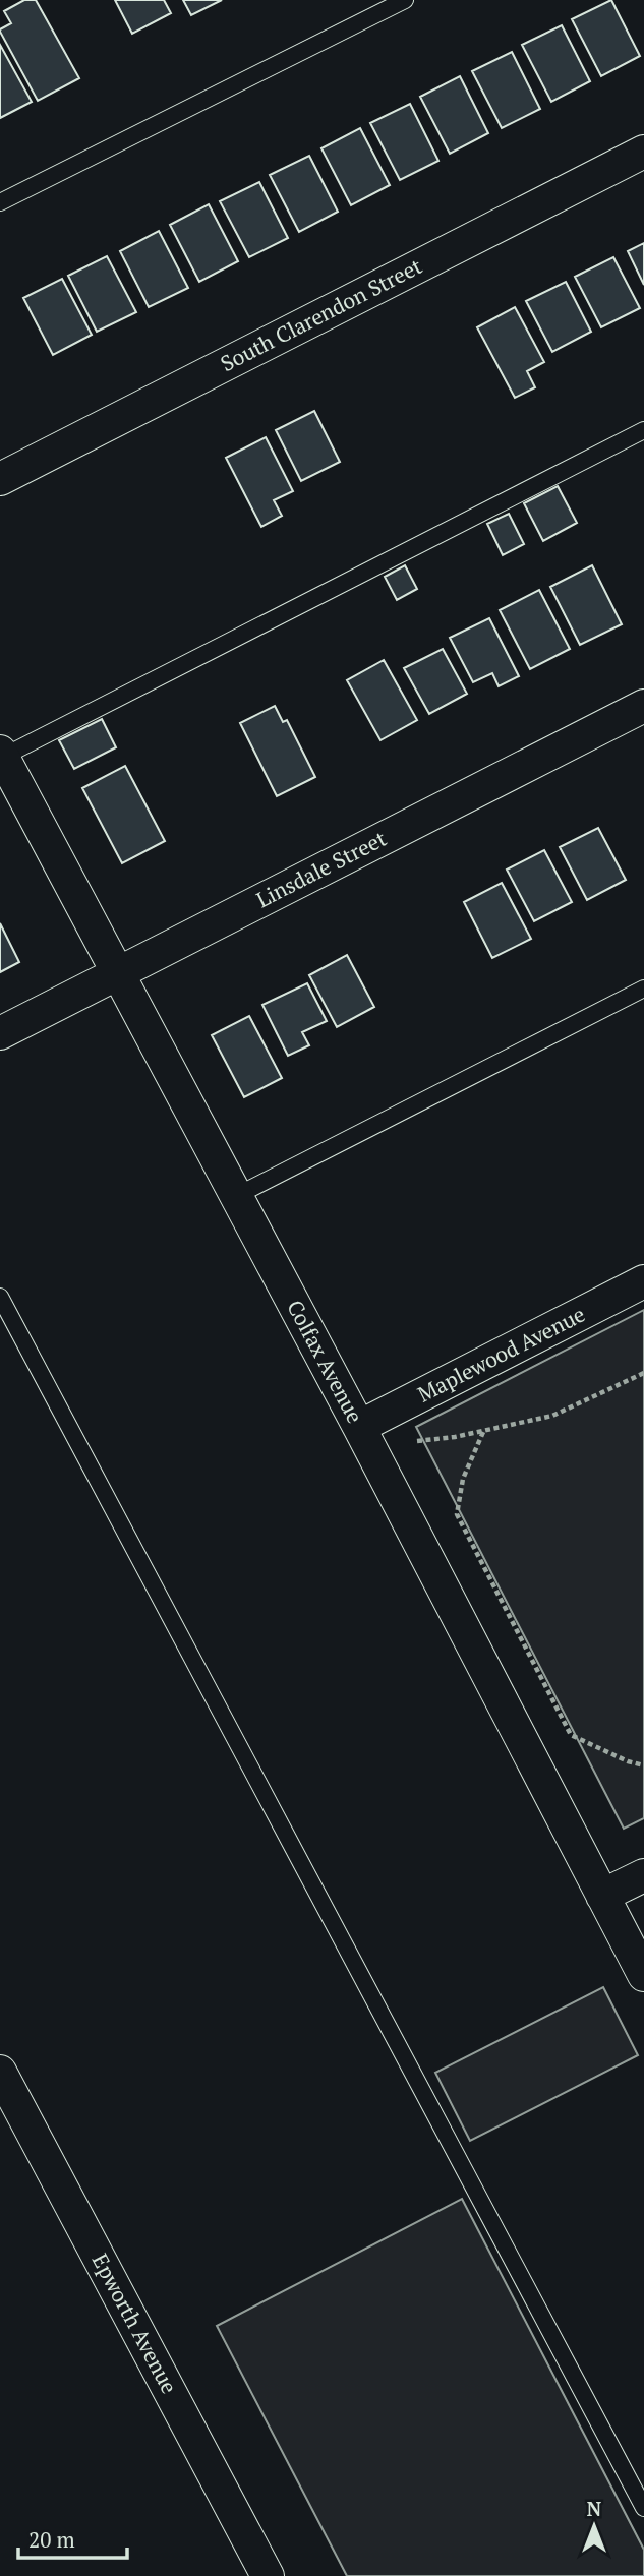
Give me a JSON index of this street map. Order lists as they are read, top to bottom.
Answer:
{
  "streets": {
    "street": [
      "South Clarendon Street",
      "Linsdale Street",
      "Maplewood Avenue",
      "Colfax Avenue",
      "Epworth Avenue"
    ]
  },
  "crossings": [
    ["Linsdale Street", "Colfax Avenue"],
    ["Maplewood Avenue", "Colfax Avenue"]
  ],
  "scale_bar": "20 m",
  "north": "top"
}
